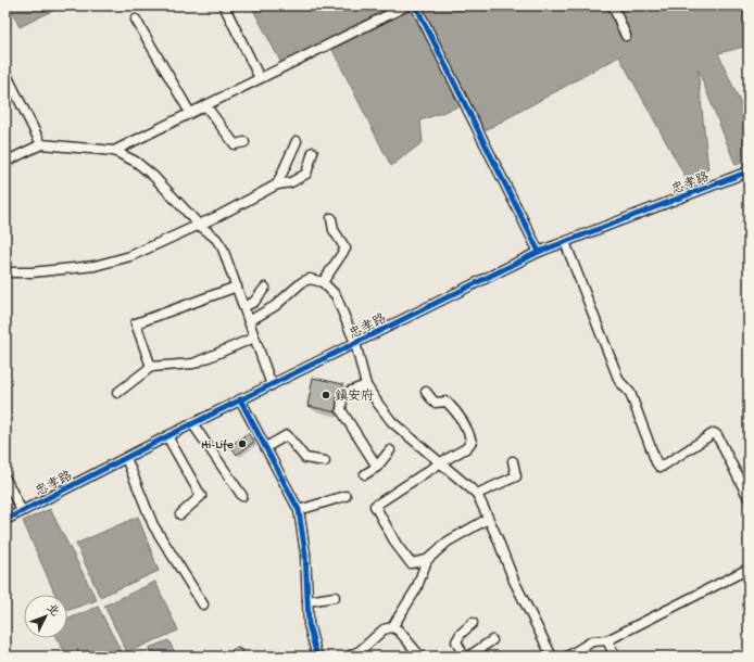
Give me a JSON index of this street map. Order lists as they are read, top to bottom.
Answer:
{
  "streets": {
    "street": ["忠孝路"]
  },
  "places": ["鎮安府", "Hi-Life"],
  "north": "top right"
}
